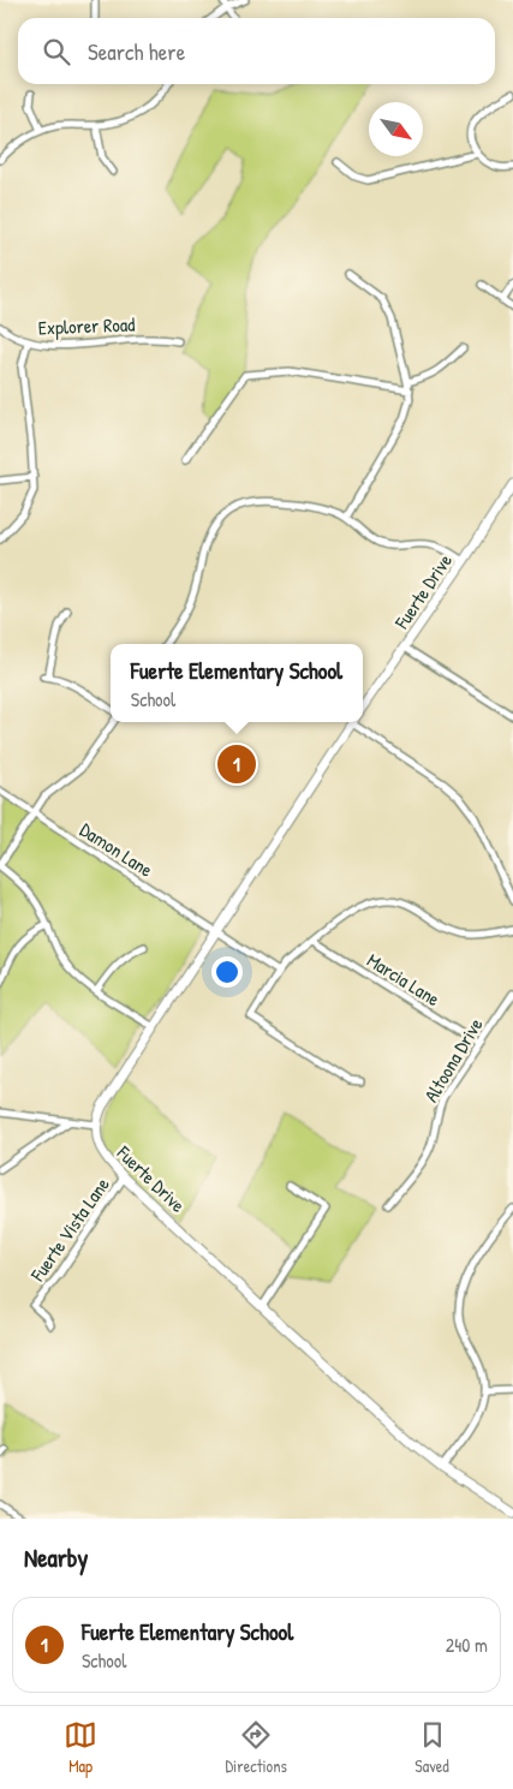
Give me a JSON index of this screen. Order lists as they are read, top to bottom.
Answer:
{
  "streets": {
    "street": [
      "Explorer Road",
      "Fuerte Drive",
      "Damon Lane",
      "Marcia Lane",
      "Altoona Drive",
      "Fuerte Vista Lane"
    ]
  },
  "crossings": [
    ["Fuerte Drive", "Damon Lane"],
    ["Fuerte Drive", "Fuerte Vista Lane"],
    ["Marcia Lane", "Altoona Drive"]
  ],
  "north": "bottom right",
  "page": {
    "search": "Search here",
    "popup": ["Fuerte Elementary School", "School"],
    "pins": "1",
    "heading": "Nearby",
    "list": [
      {
        "mark": "1",
        "name": "Fuerte Elementary School",
        "note": "School",
        "value": "240 m"
      }
    ],
    "nav": ["Map", "Directions", "Saved"]
  }
}
